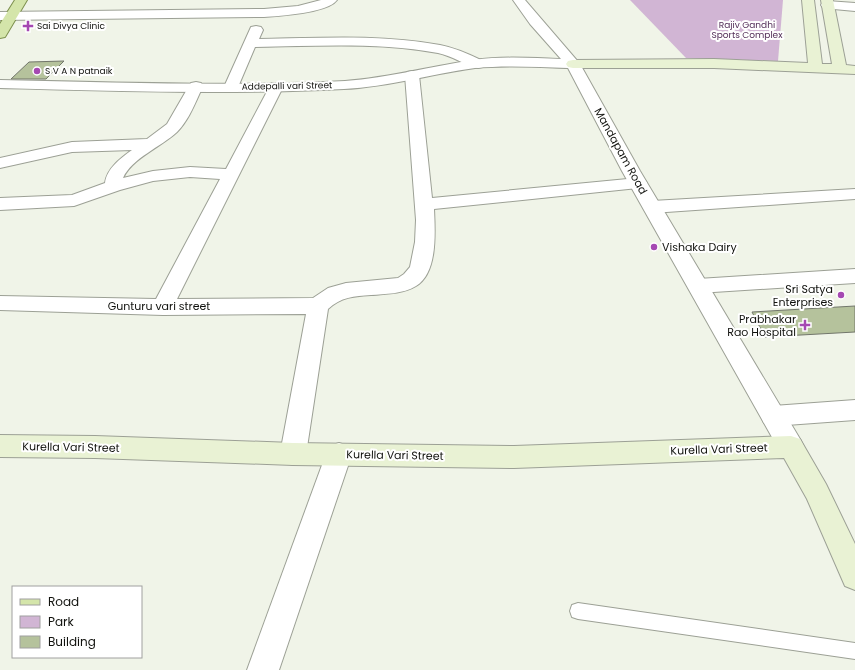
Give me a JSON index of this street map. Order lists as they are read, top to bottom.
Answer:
{
  "streets": {
    "main road": ["Kurella Vari Street"],
    "street": ["Addepalli vari Street", "Mandapam Road", "Gunturu vari street"]
  },
  "crossings": [
    ["Addepalli vari Street", "Mandapam Road"],
    ["Mandapam Road", "Kurella Vari Street"]
  ],
  "parks": ["Rajiv Gandhi Sports Complex"],
  "places": {
    "health": ["Sai Divya Clinic", "Prabhakar Rao Hospital"],
    "other": ["S V A N patnaik", "Vishaka Dairy", "Sri Satya Enterprises"]
  },
  "legend": ["Road", "Park", "Building"]
}
